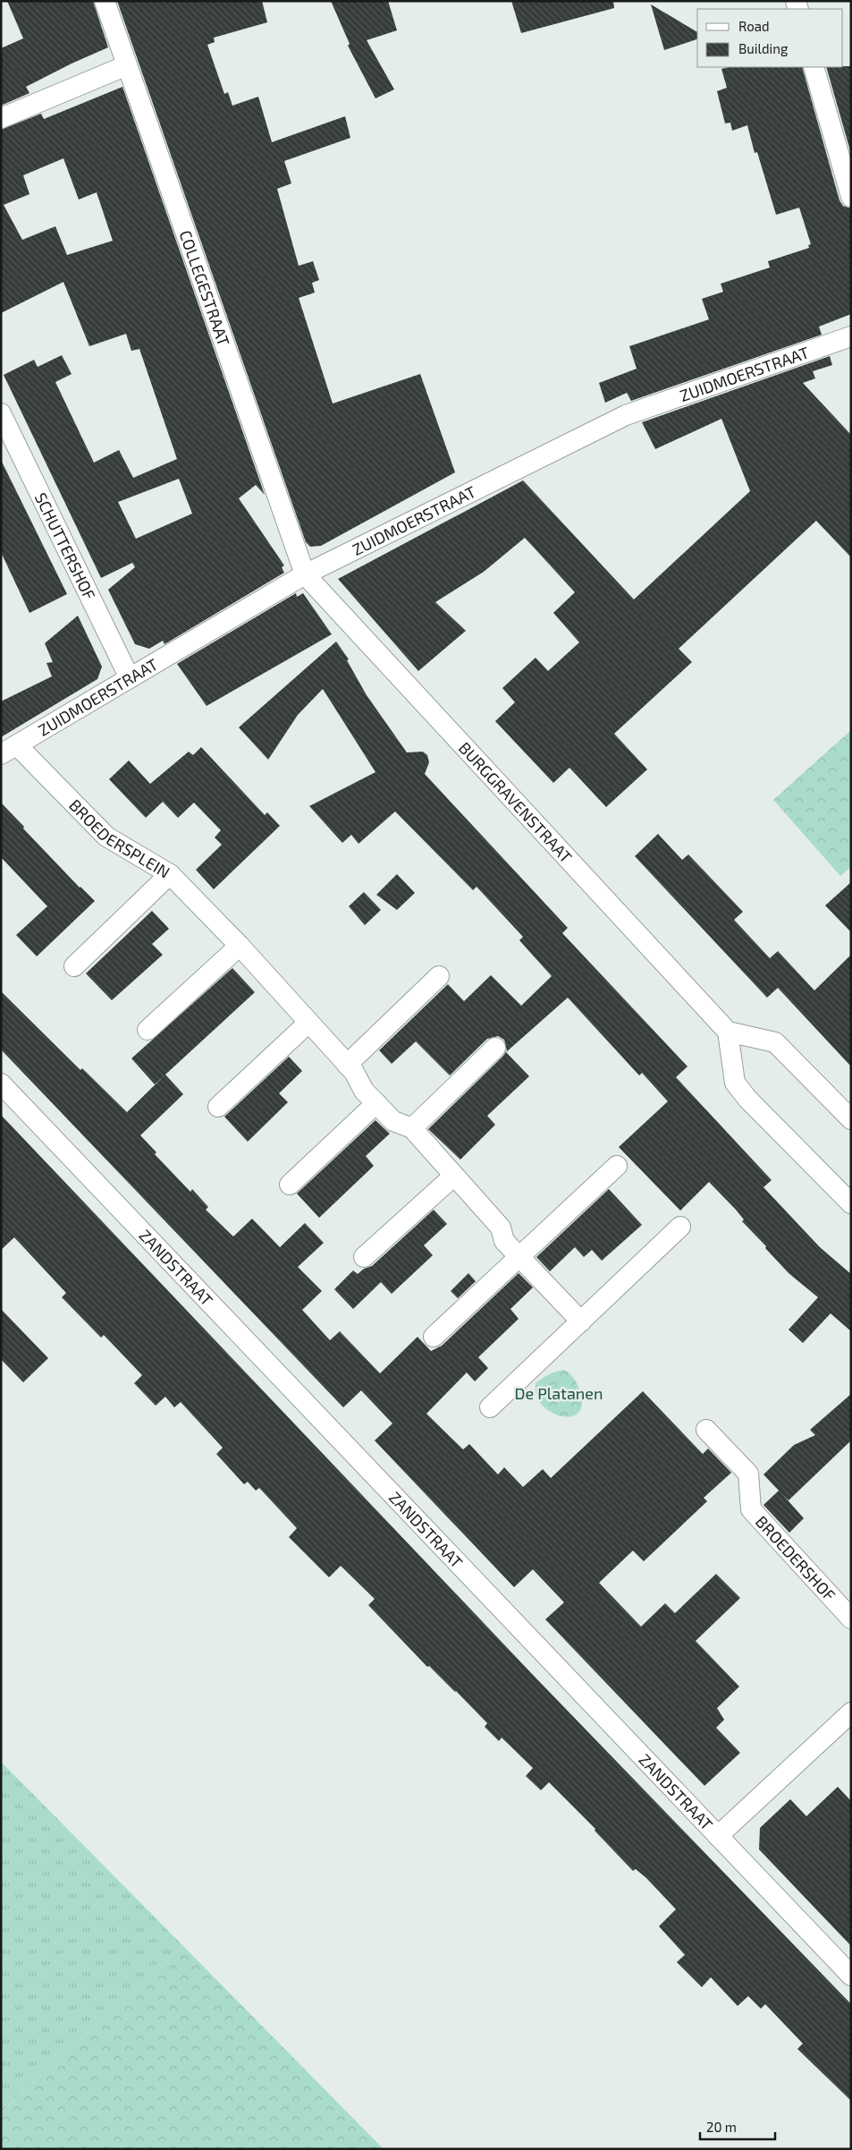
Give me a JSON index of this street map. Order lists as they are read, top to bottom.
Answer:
{
  "streets": {
    "street": [
      "COLLEGESTRAAT",
      "ZUIDMOERSTRAAT",
      "SCHUTTERSHOF",
      "BURGGRAVENSTRAAT",
      "BROEDERSPLEIN",
      "ZANDSTRAAT",
      "BROEDERSHOF"
    ]
  },
  "crossings": [
    ["COLLEGESTRAAT", "ZUIDMOERSTRAAT"],
    ["COLLEGESTRAAT", "BURGGRAVENSTRAAT"],
    ["ZUIDMOERSTRAAT", "SCHUTTERSHOF"],
    ["ZUIDMOERSTRAAT", "BURGGRAVENSTRAAT"],
    ["ZUIDMOERSTRAAT", "BROEDERSPLEIN"]
  ],
  "parks": ["De Platanen"],
  "legend": ["Road", "Building"],
  "scale_bar": "20 m"
}
